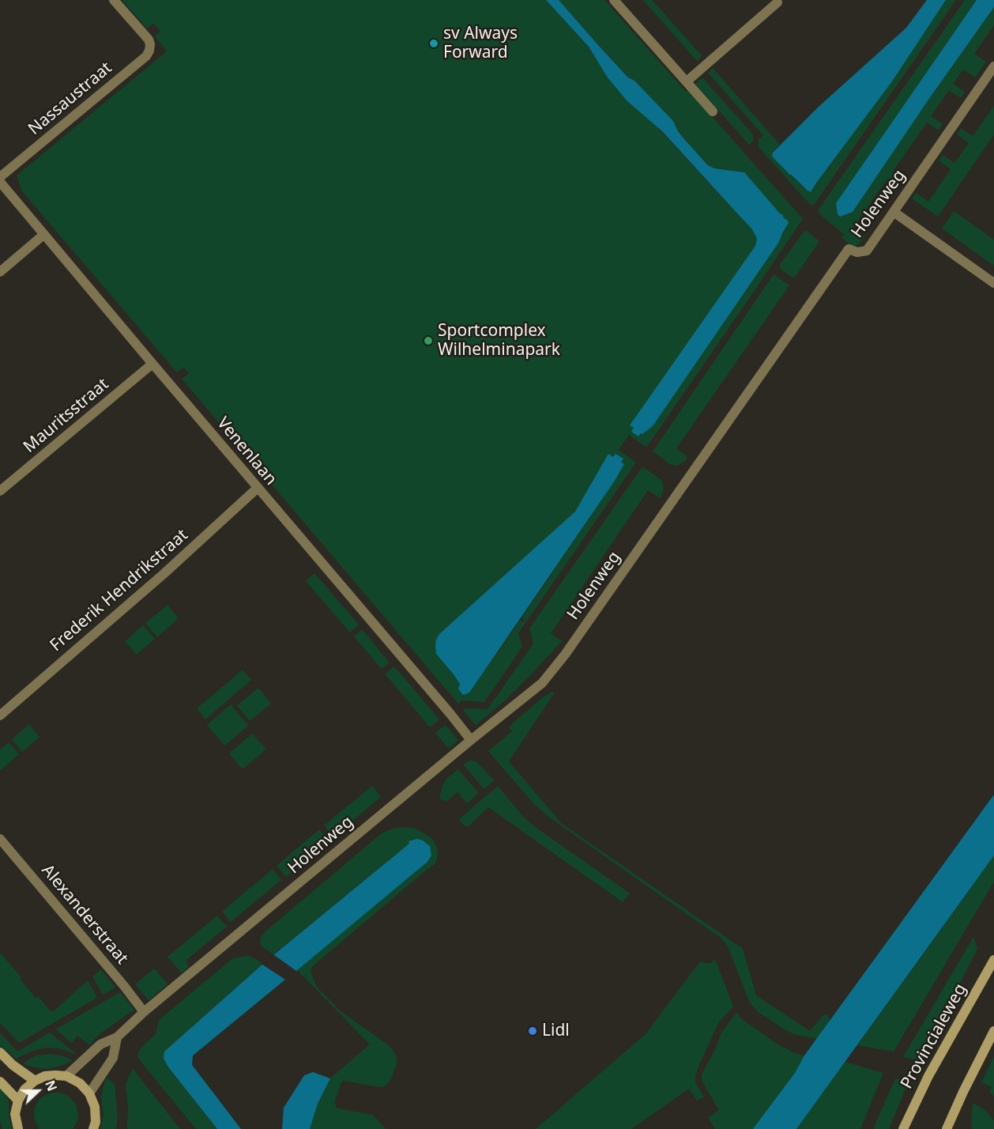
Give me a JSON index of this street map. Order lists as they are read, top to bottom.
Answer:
{
  "streets": {
    "main road": ["Provincialeweg"],
    "street": [
      "Nassaustraat",
      "Holenweg",
      "Mauritsstraat",
      "Venenlaan",
      "Frederik Hendrikstraat",
      "Alexanderstraat"
    ]
  },
  "crossings": [
    ["Holenweg", "Venenlaan"],
    ["Holenweg", "Alexanderstraat"],
    ["Mauritsstraat", "Venenlaan"],
    ["Venenlaan", "Frederik Hendrikstraat"]
  ],
  "places": ["sv Always Forward", "Sportcomplex Wilhelminapark", "Lidl"],
  "north": "right"
}
